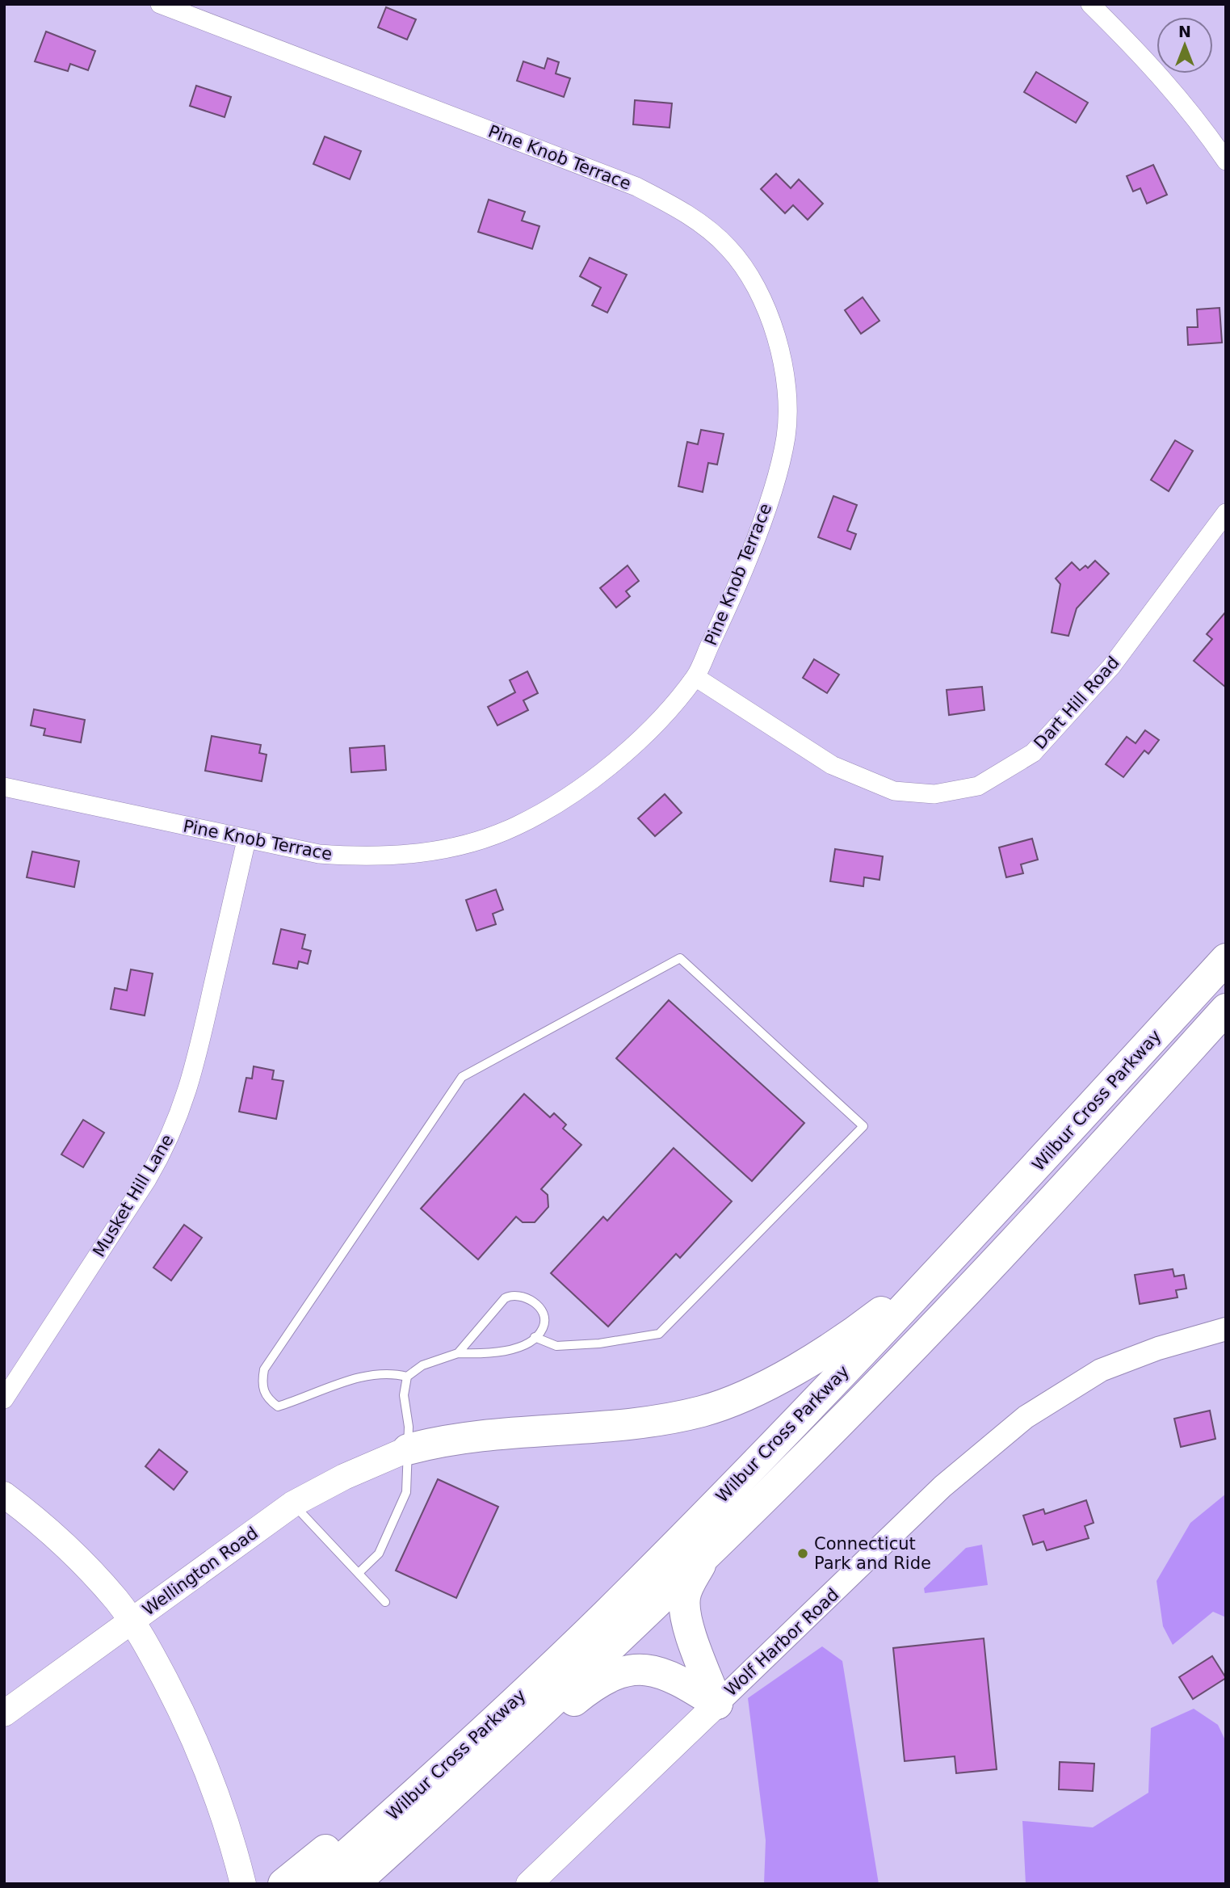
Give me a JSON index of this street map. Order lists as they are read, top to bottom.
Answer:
{
  "streets": {
    "highway": ["Wilbur Cross Parkway"],
    "main road": ["Wellington Road", "Wolf Harbor Road"],
    "street": ["Pine Knob Terrace", "Dart Hill Road", "Musket Hill Lane"]
  },
  "crossings": [
    ["Pine Knob Terrace", "Dart Hill Road"],
    ["Pine Knob Terrace", "Musket Hill Lane"]
  ],
  "places": ["Connecticut Park and Ride"],
  "north": "top"
}
